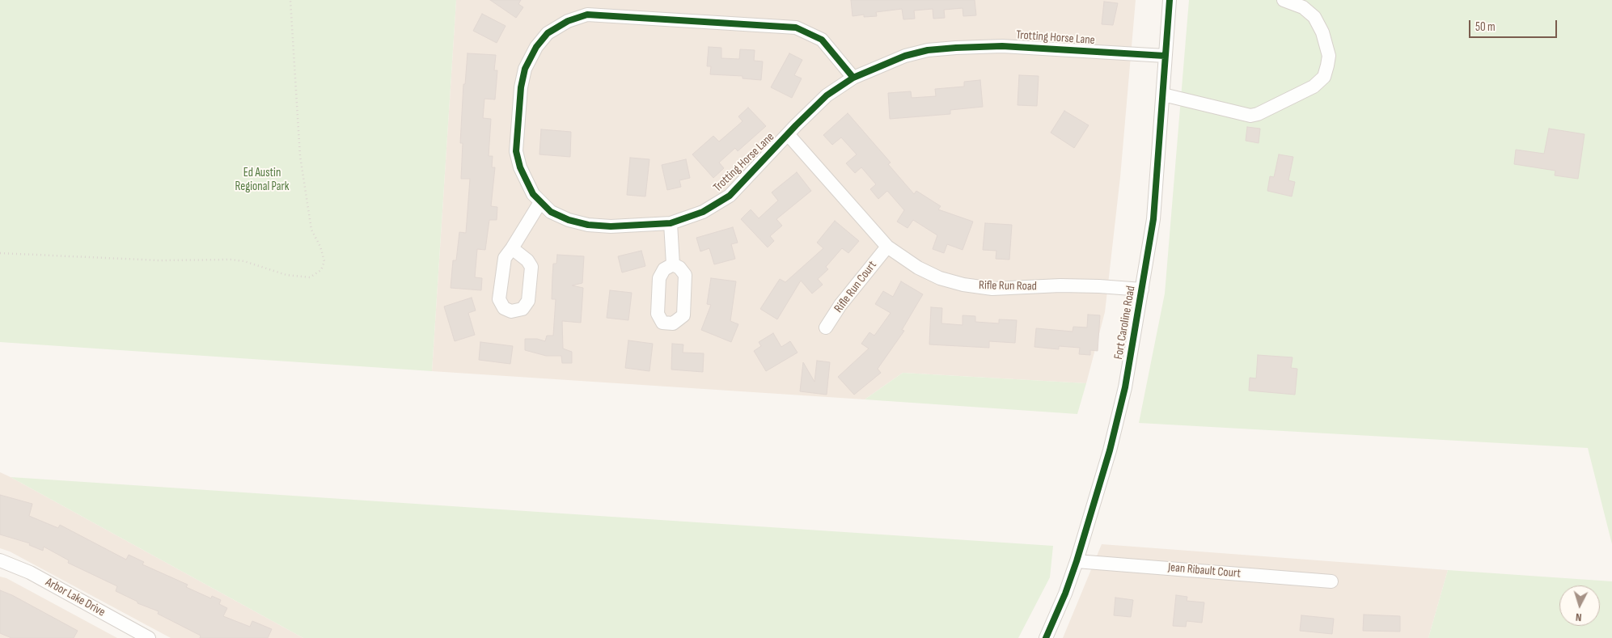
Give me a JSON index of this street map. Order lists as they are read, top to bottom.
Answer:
{
  "streets": {
    "street": [
      "Trotting Horse Lane",
      "Rifle Run Road",
      "Rifle Run Court",
      "Fort Caroline Road",
      "Jean Ribault Court",
      "Arbor Lake Drive"
    ]
  },
  "crossings": [
    ["Trotting Horse Lane", "Rifle Run Road"],
    ["Trotting Horse Lane", "Fort Caroline Road"],
    ["Rifle Run Road", "Rifle Run Court"],
    ["Rifle Run Road", "Fort Caroline Road"],
    ["Fort Caroline Road", "Jean Ribault Court"]
  ],
  "parks": ["Ed Austin Regional Park"],
  "scale_bar": "50 m",
  "north": "bottom"
}
